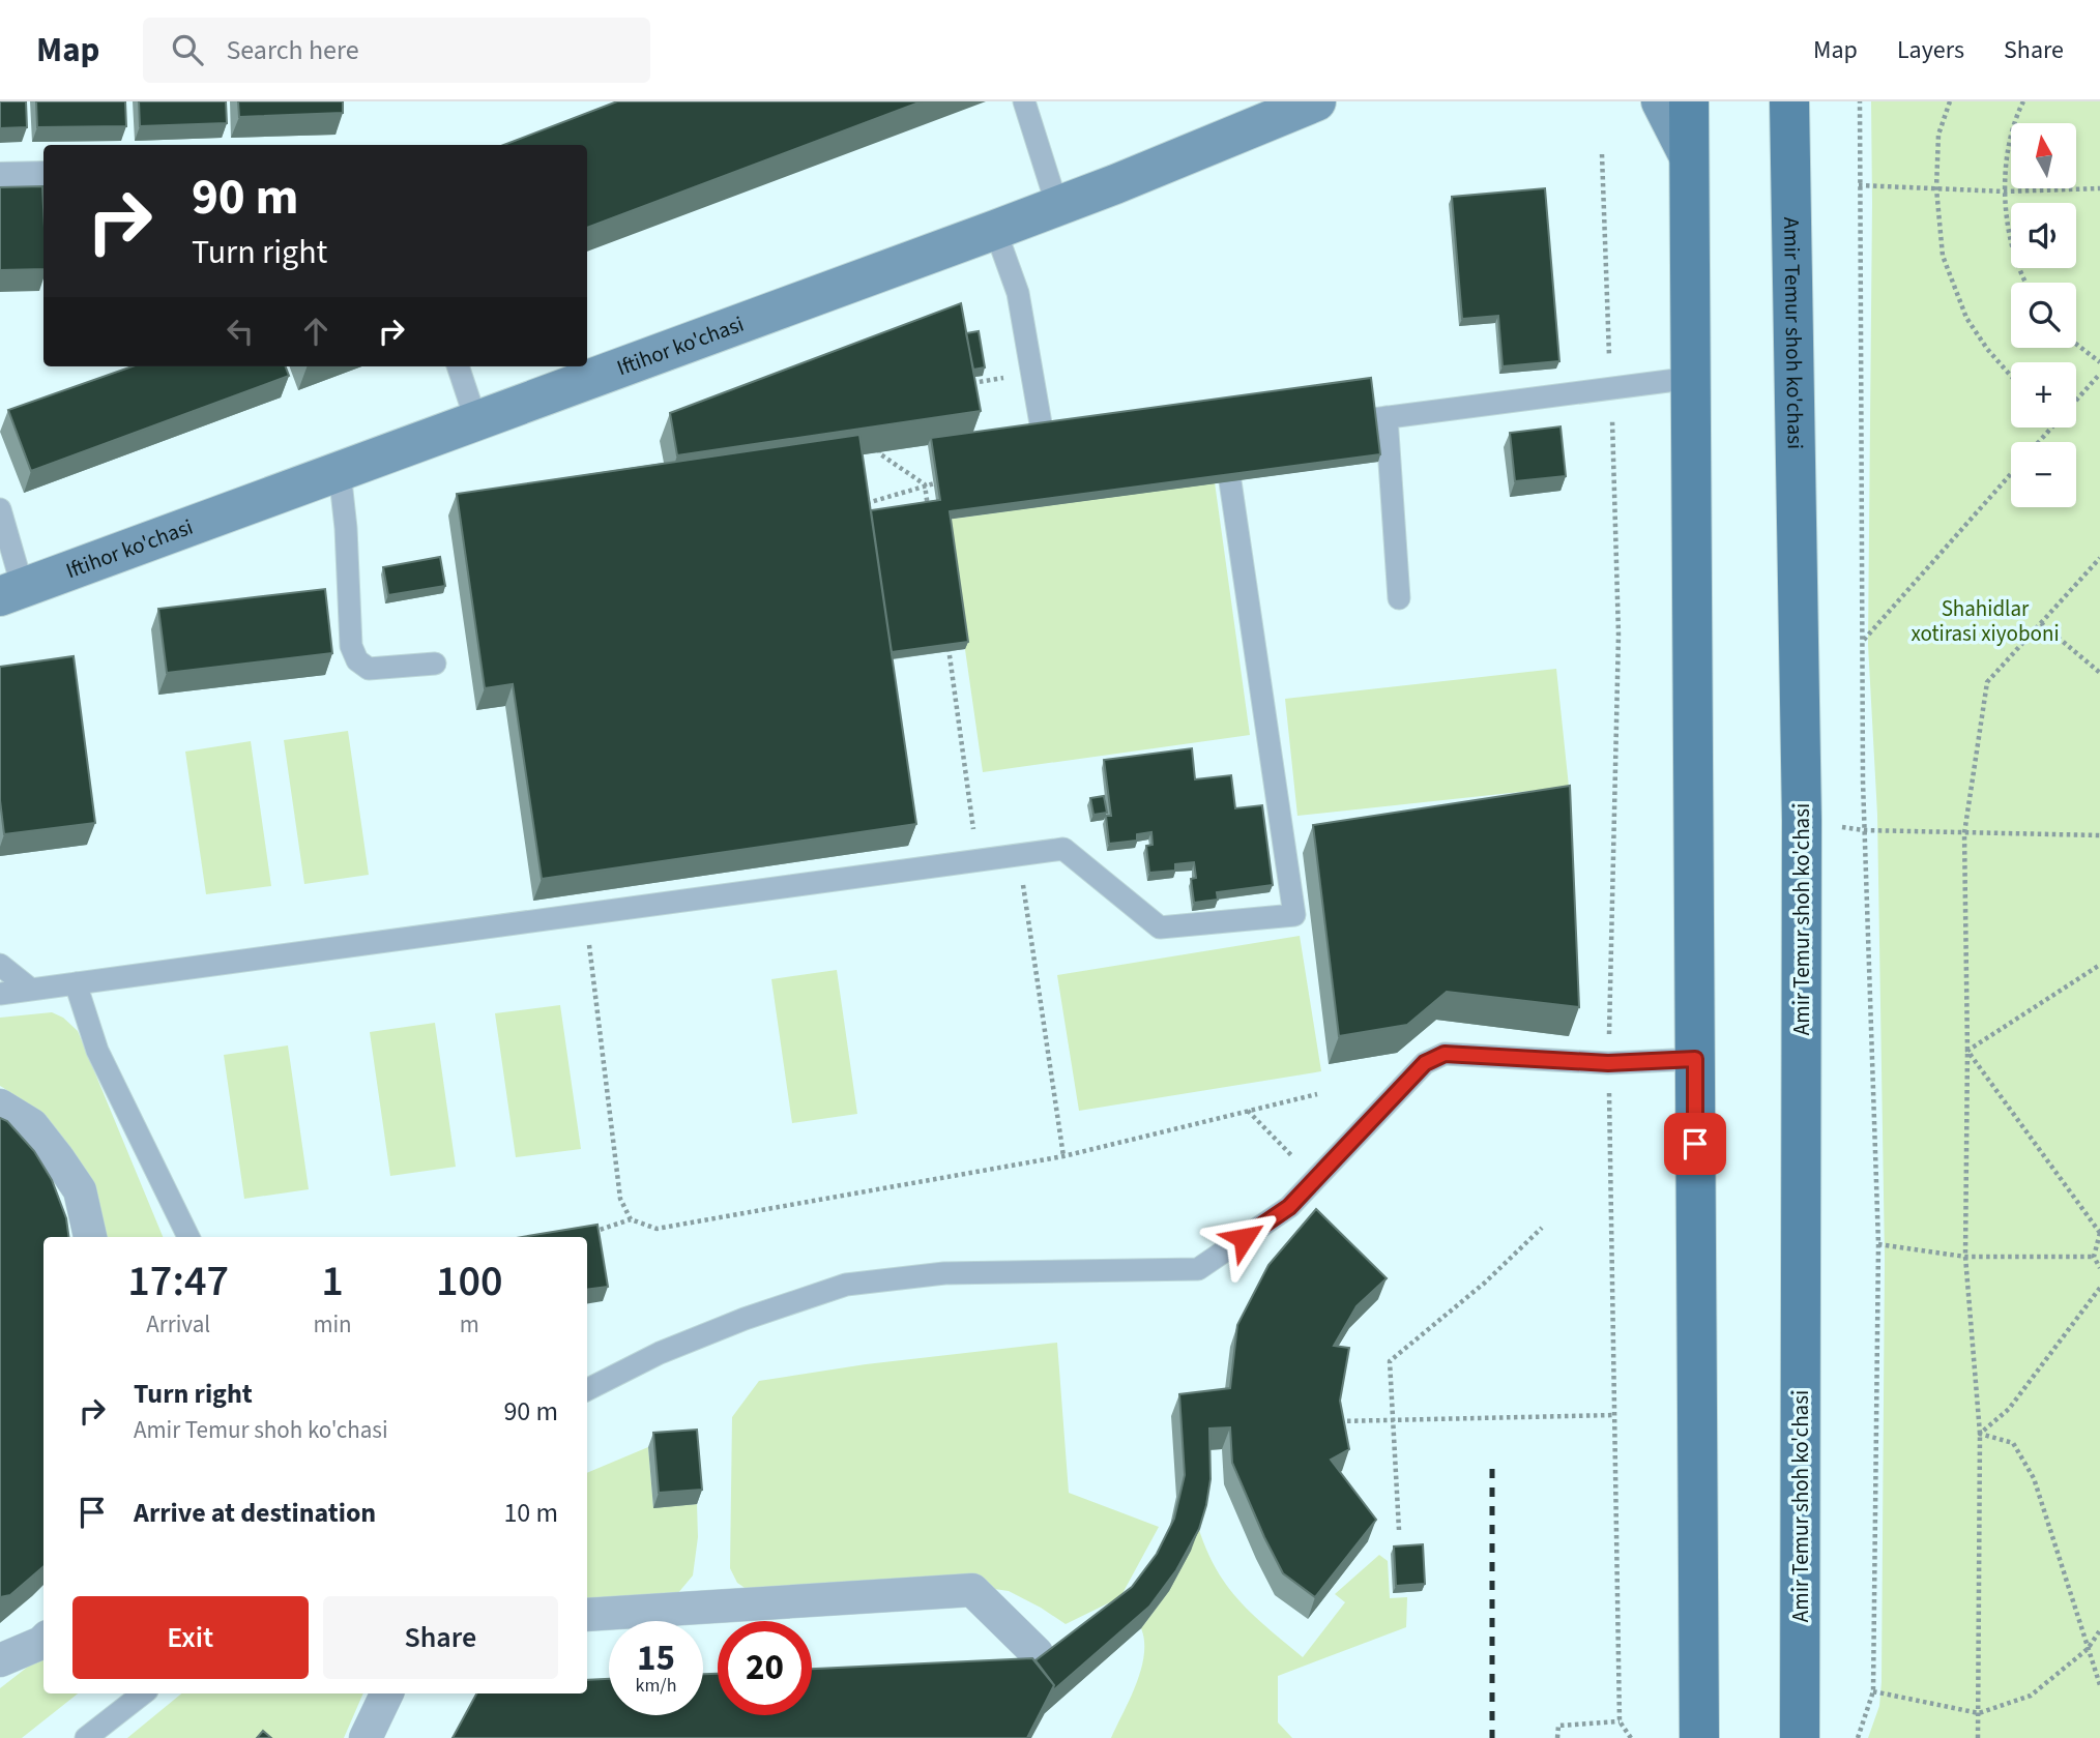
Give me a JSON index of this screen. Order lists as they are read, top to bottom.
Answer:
{
  "streets": {
    "main road": ["Amir Temur shoh ko'chasi", "Iftihor ko'chasi"]
  },
  "parks": ["Shahidlar xotirasi xiyoboni"],
  "north": "top",
  "page": {
    "header": "Map",
    "search": "Search here",
    "nav": ["Map", "Layers", "Share"],
    "map_buttons": ["+", "−"],
    "turn": ["90 m", "Turn right"],
    "eta": [
      "17:47",
      "Arrival",
      "1",
      "min",
      "100",
      "m"
    ],
    "list": [
      {
        "name": "Turn right",
        "note": "Amir Temur shoh ko'chasi",
        "value": "90 m"
      },
      {
        "name": "Arrive at destination",
        "value": "10 m"
      }
    ],
    "buttons": ["Exit", "Share"],
    "speed": "15 km/h",
    "limit": "20"
  }
}
